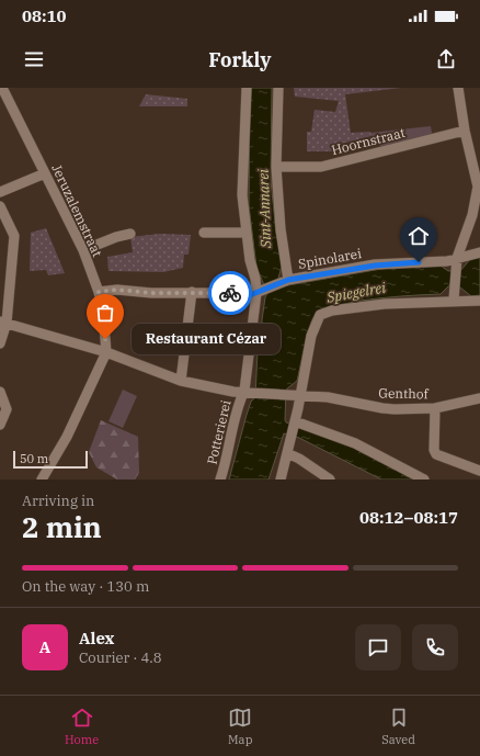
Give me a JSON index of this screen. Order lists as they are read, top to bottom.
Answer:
{
  "streets": {
    "street": [
      "Hoornstraat",
      "Jeruzalemstraat",
      "Spinolarei",
      "Genthof",
      "Potterierei"
    ]
  },
  "crossings": [
    ["Jeruzalemstraat", "Genthof"],
    ["Genthof", "Potterierei"]
  ],
  "water": ["Sint-Annarei", "Spiegelrei"],
  "places": ["Restaurant Cézar"],
  "scale_bar": "50 m",
  "page": {
    "status": "08:10",
    "header": "Forkly",
    "bubble": "Restaurant Cézar",
    "scale": "50 m",
    "heading": ["2 min", "Arriving in", "08:12–08:17"],
    "panel": ["Alex", "Courier · 4.8"],
    "bar": "On the way · 130 m",
    "round": "A",
    "tabs": ["Home", "Map", "Saved"]
  }
}
